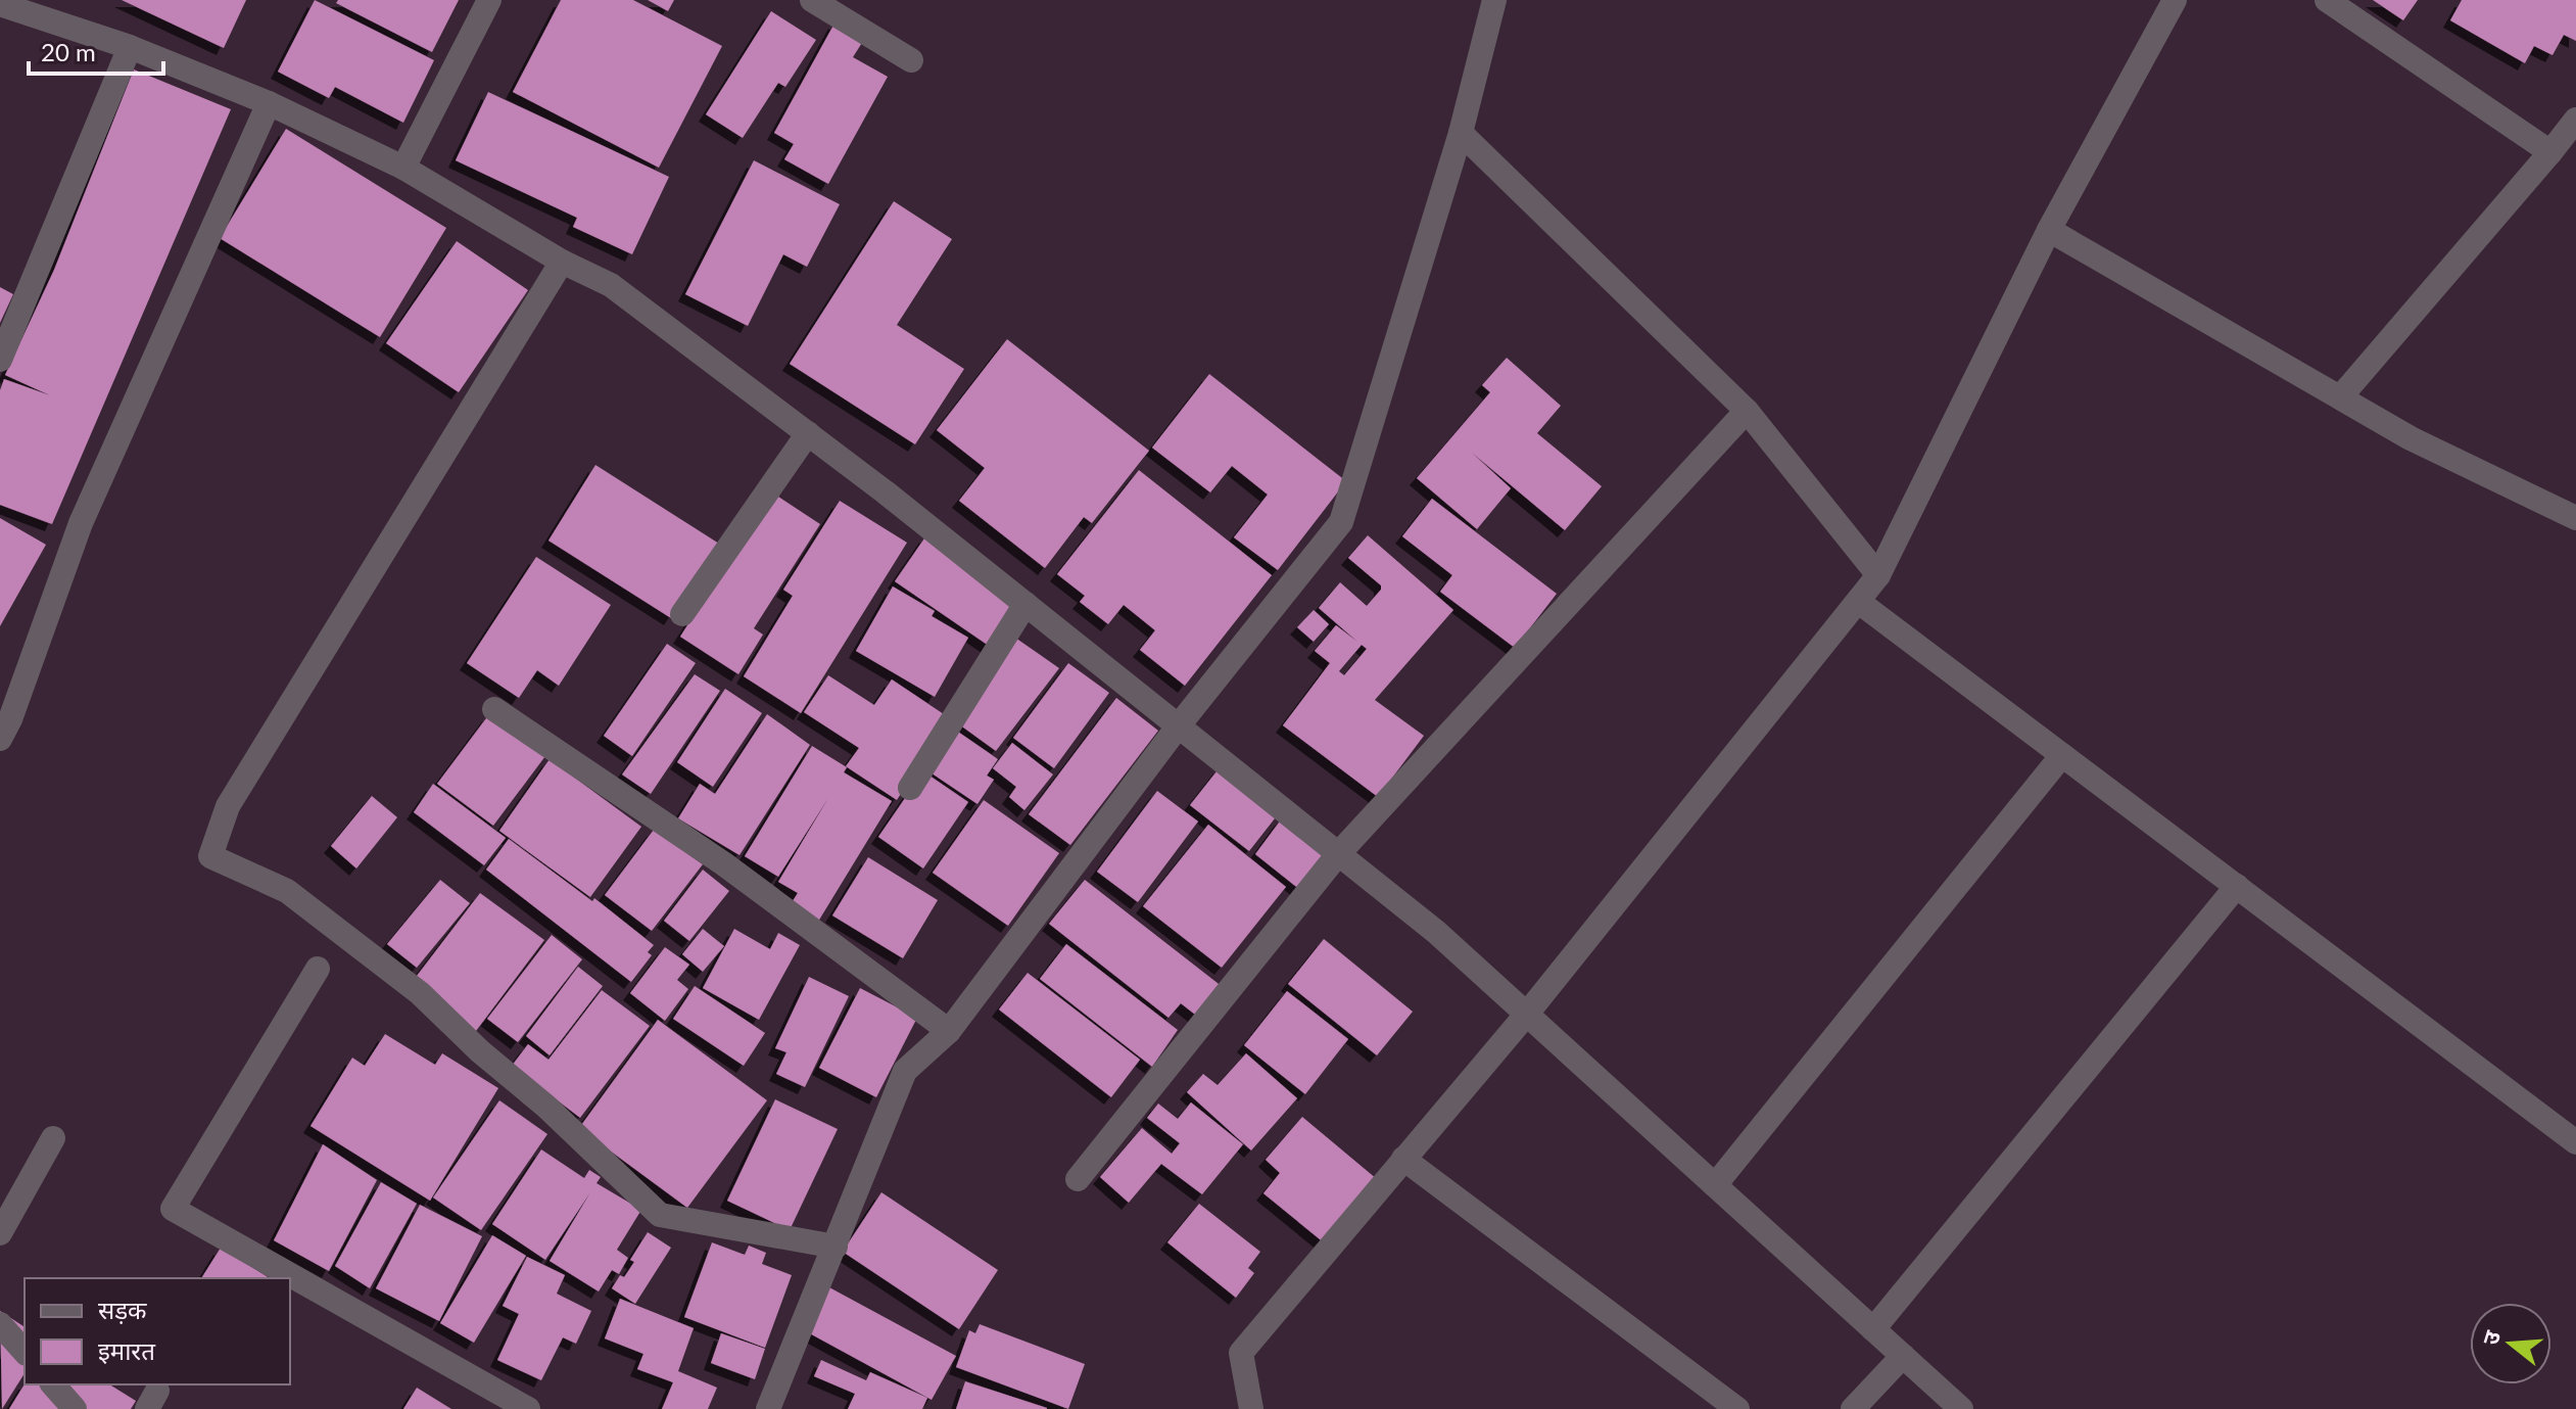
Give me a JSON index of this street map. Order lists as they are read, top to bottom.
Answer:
{
  "legend": ["सड़क", "इमारत"],
  "scale_bar": "20 m",
  "north": "left"
}
